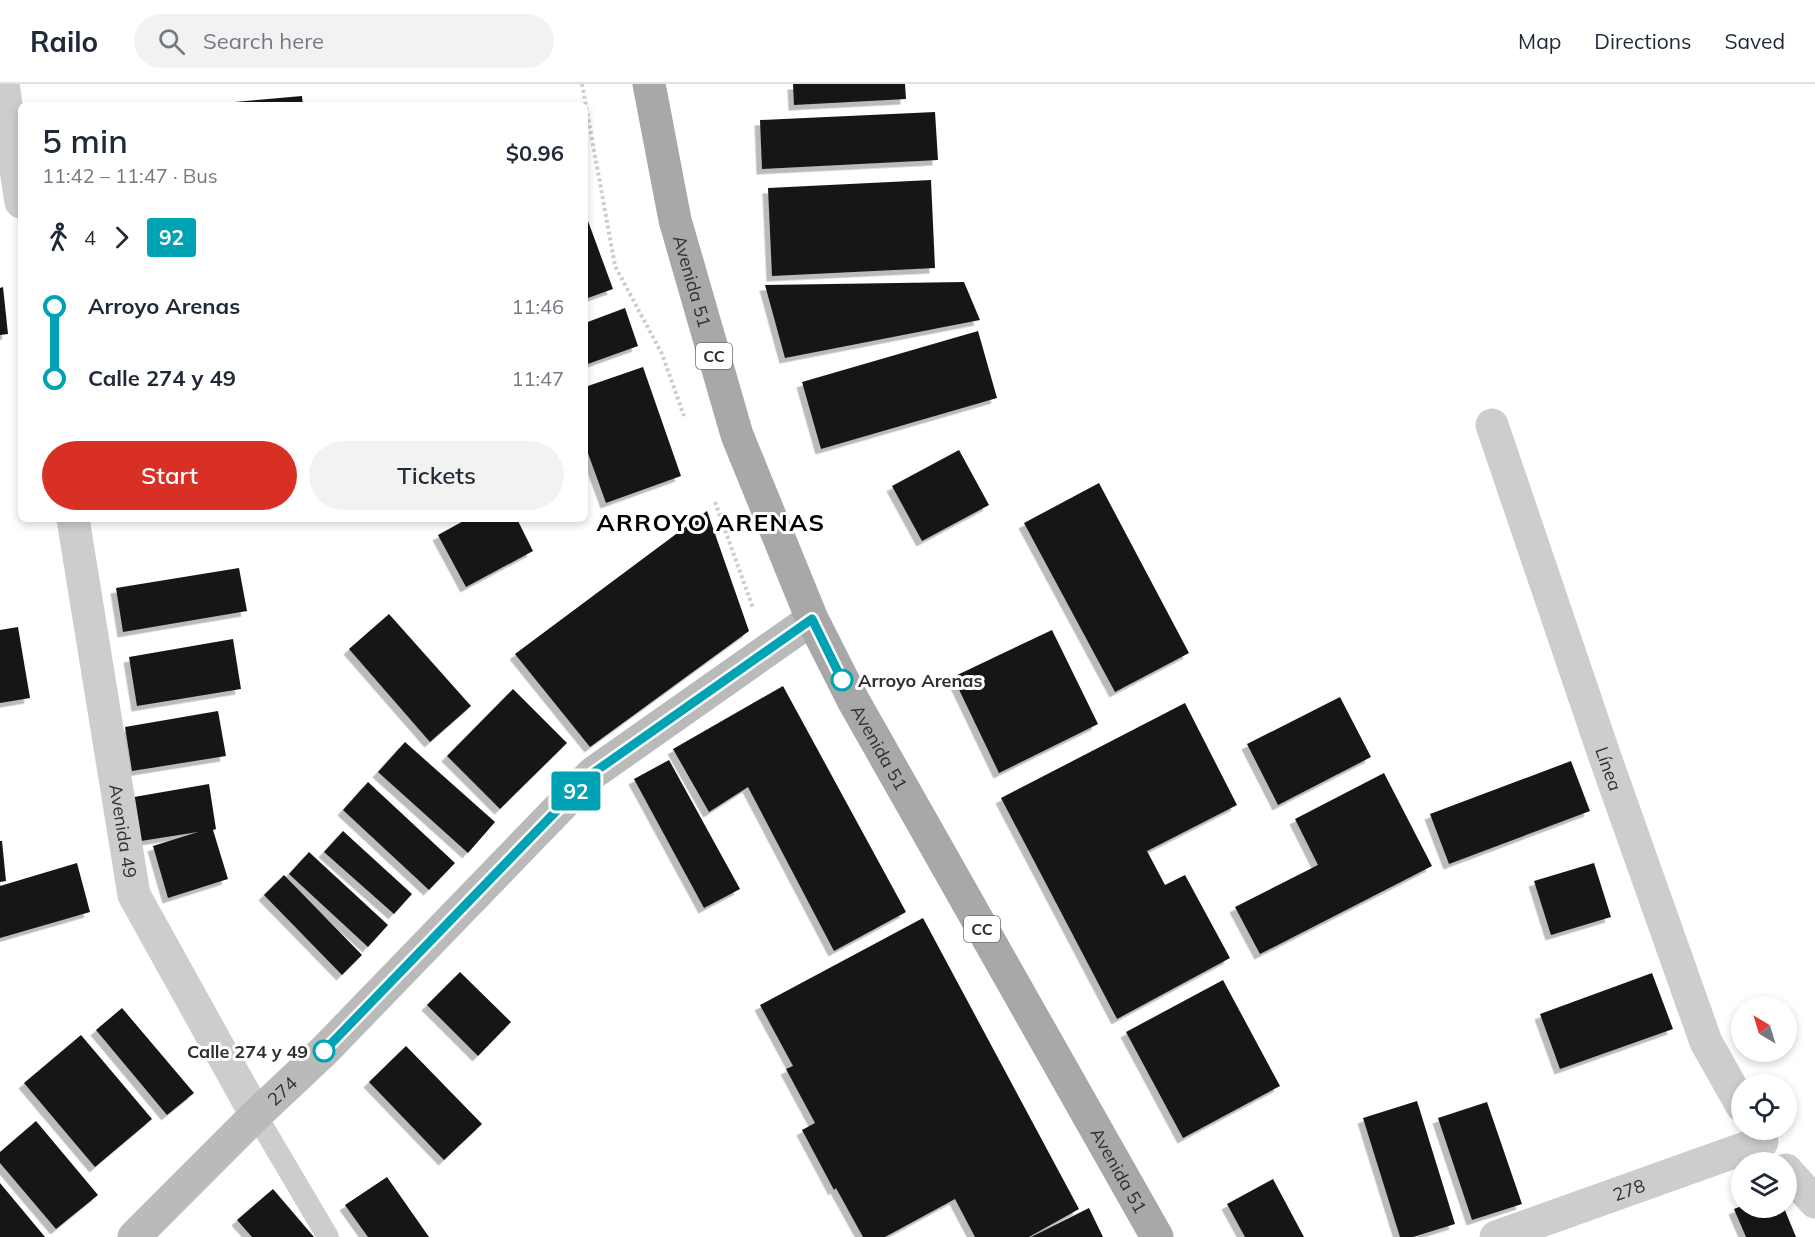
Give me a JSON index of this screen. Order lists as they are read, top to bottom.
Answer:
{
  "streets": {
    "main road": ["Avenida 51", "CC"],
    "street": [
      "Línea",
      "Avenida 49",
      "274",
      "278"
    ]
  },
  "crossings": [
    ["Avenida 51", "274"],
    ["Avenida 49", "274"]
  ],
  "districts": ["ARROYO ARENAS"],
  "places": ["Arroyo Arenas", "Calle 274 y 49"],
  "lines": ["bus line 92"],
  "north": "top left",
  "page": {
    "header": "Railo",
    "search": "Search here",
    "nav": ["Map", "Directions", "Saved"],
    "on_map": "92",
    "heading": ["5 min", "11:42 – 11:47 · Bus", "$0.96"],
    "legs": ["4", "92"],
    "list": [
      {
        "name": "Arroyo Arenas",
        "value": "11:46"
      },
      {
        "name": "Calle 274 y 49",
        "value": "11:47"
      }
    ],
    "buttons": ["Start", "Tickets"]
  }
}
